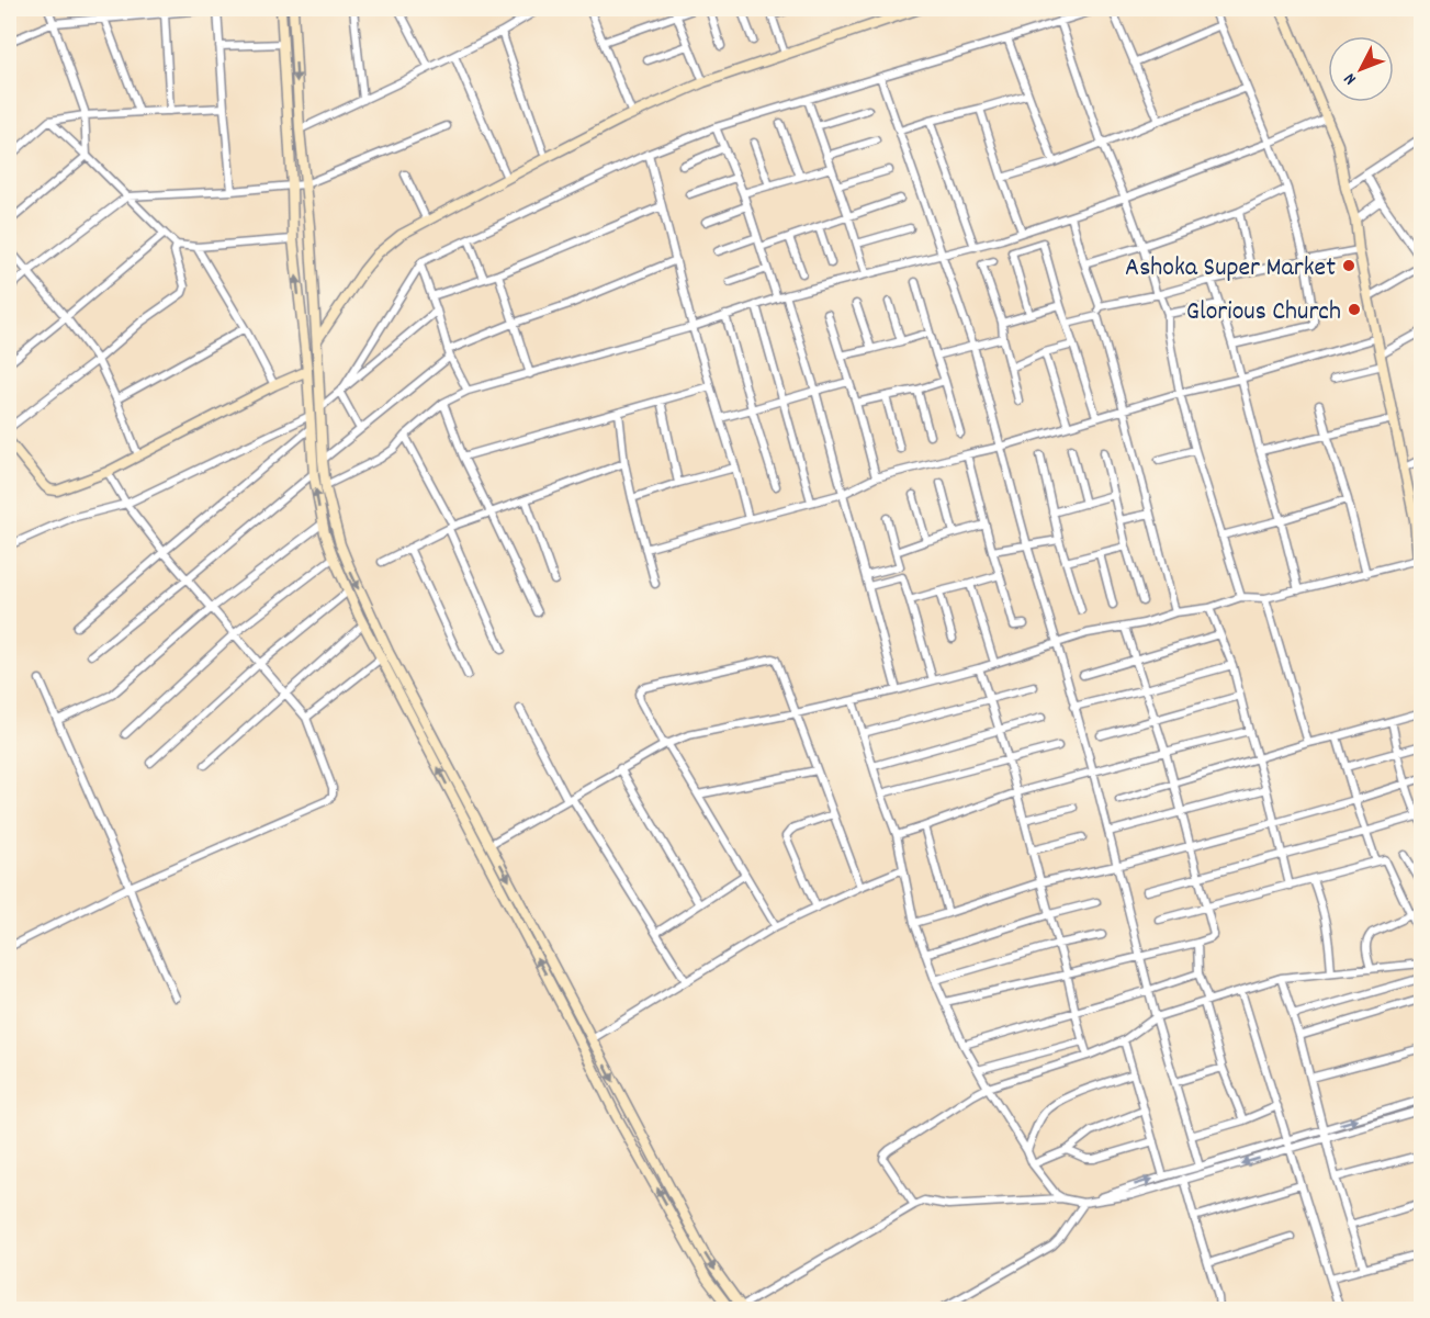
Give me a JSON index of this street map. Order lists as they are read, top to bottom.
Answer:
{
  "places": ["Ashoka Super Market", "Glorious Church"],
  "north": "bottom left"
}
